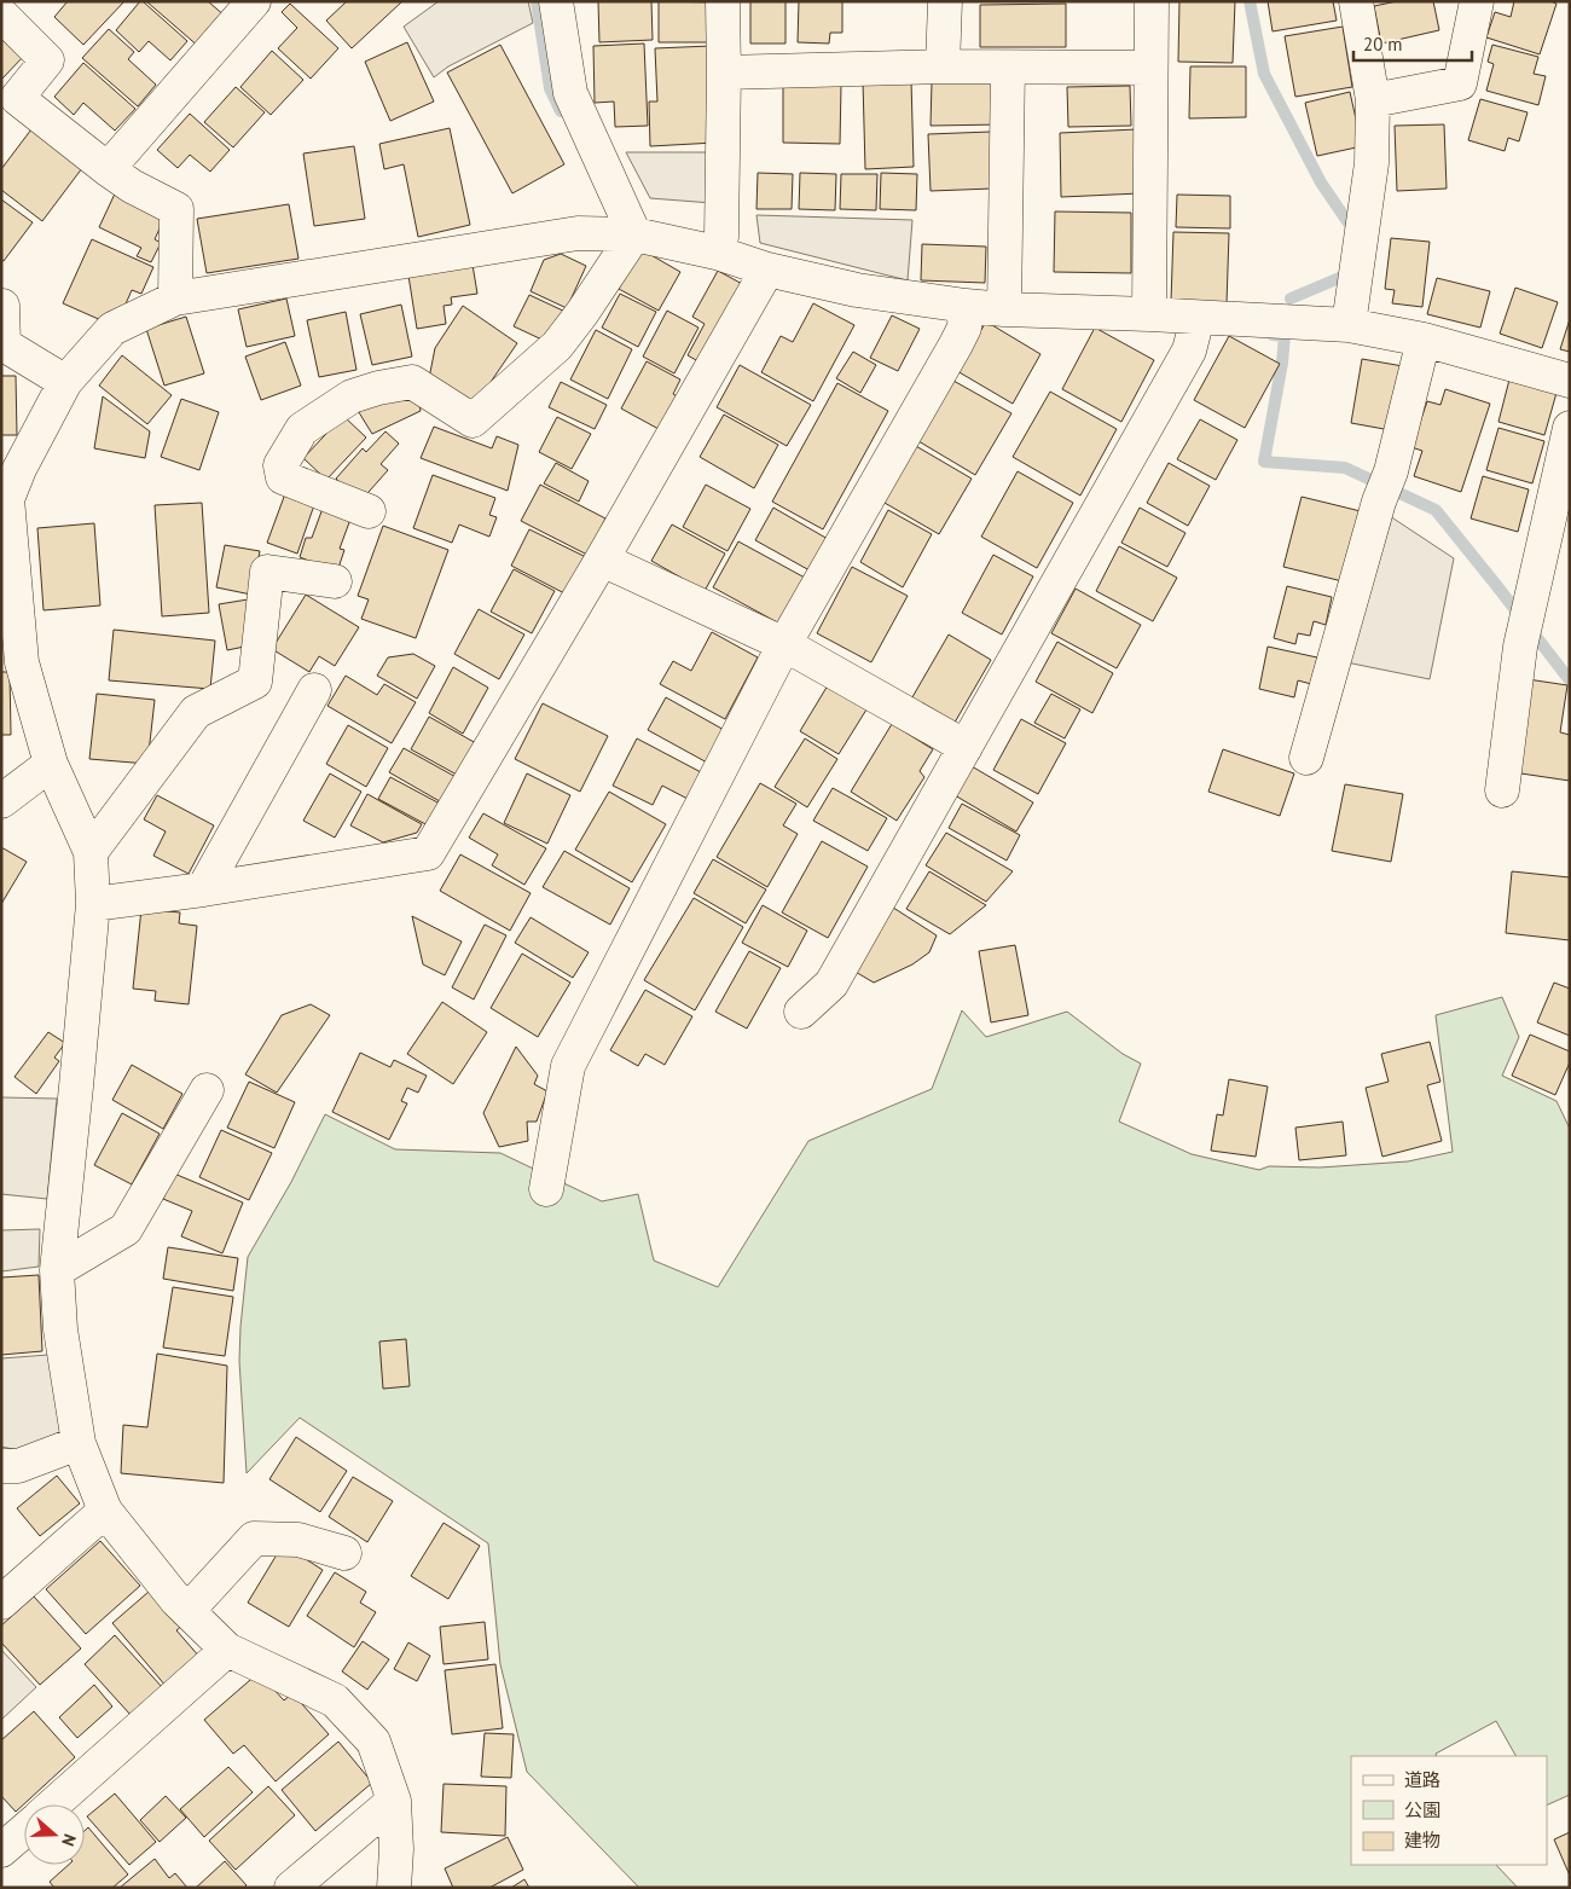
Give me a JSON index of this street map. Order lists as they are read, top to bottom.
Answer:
{
  "legend": ["道路", "公園", "建物"],
  "scale_bar": "20 m",
  "north": "right"
}
